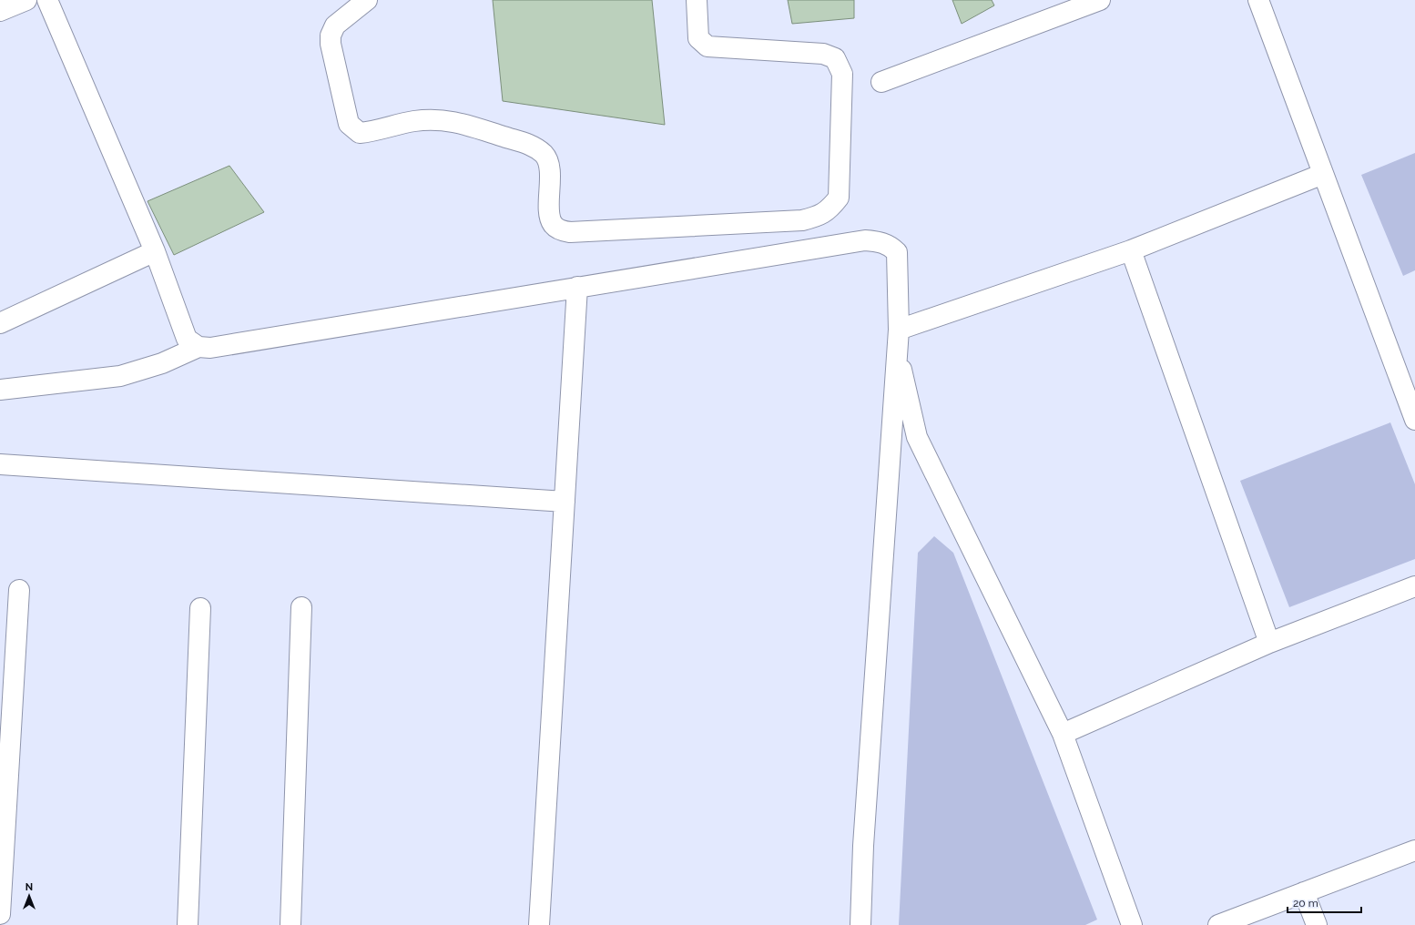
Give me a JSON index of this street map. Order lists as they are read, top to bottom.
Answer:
{
  "scale_bar": "20 m",
  "north": "top"
}
